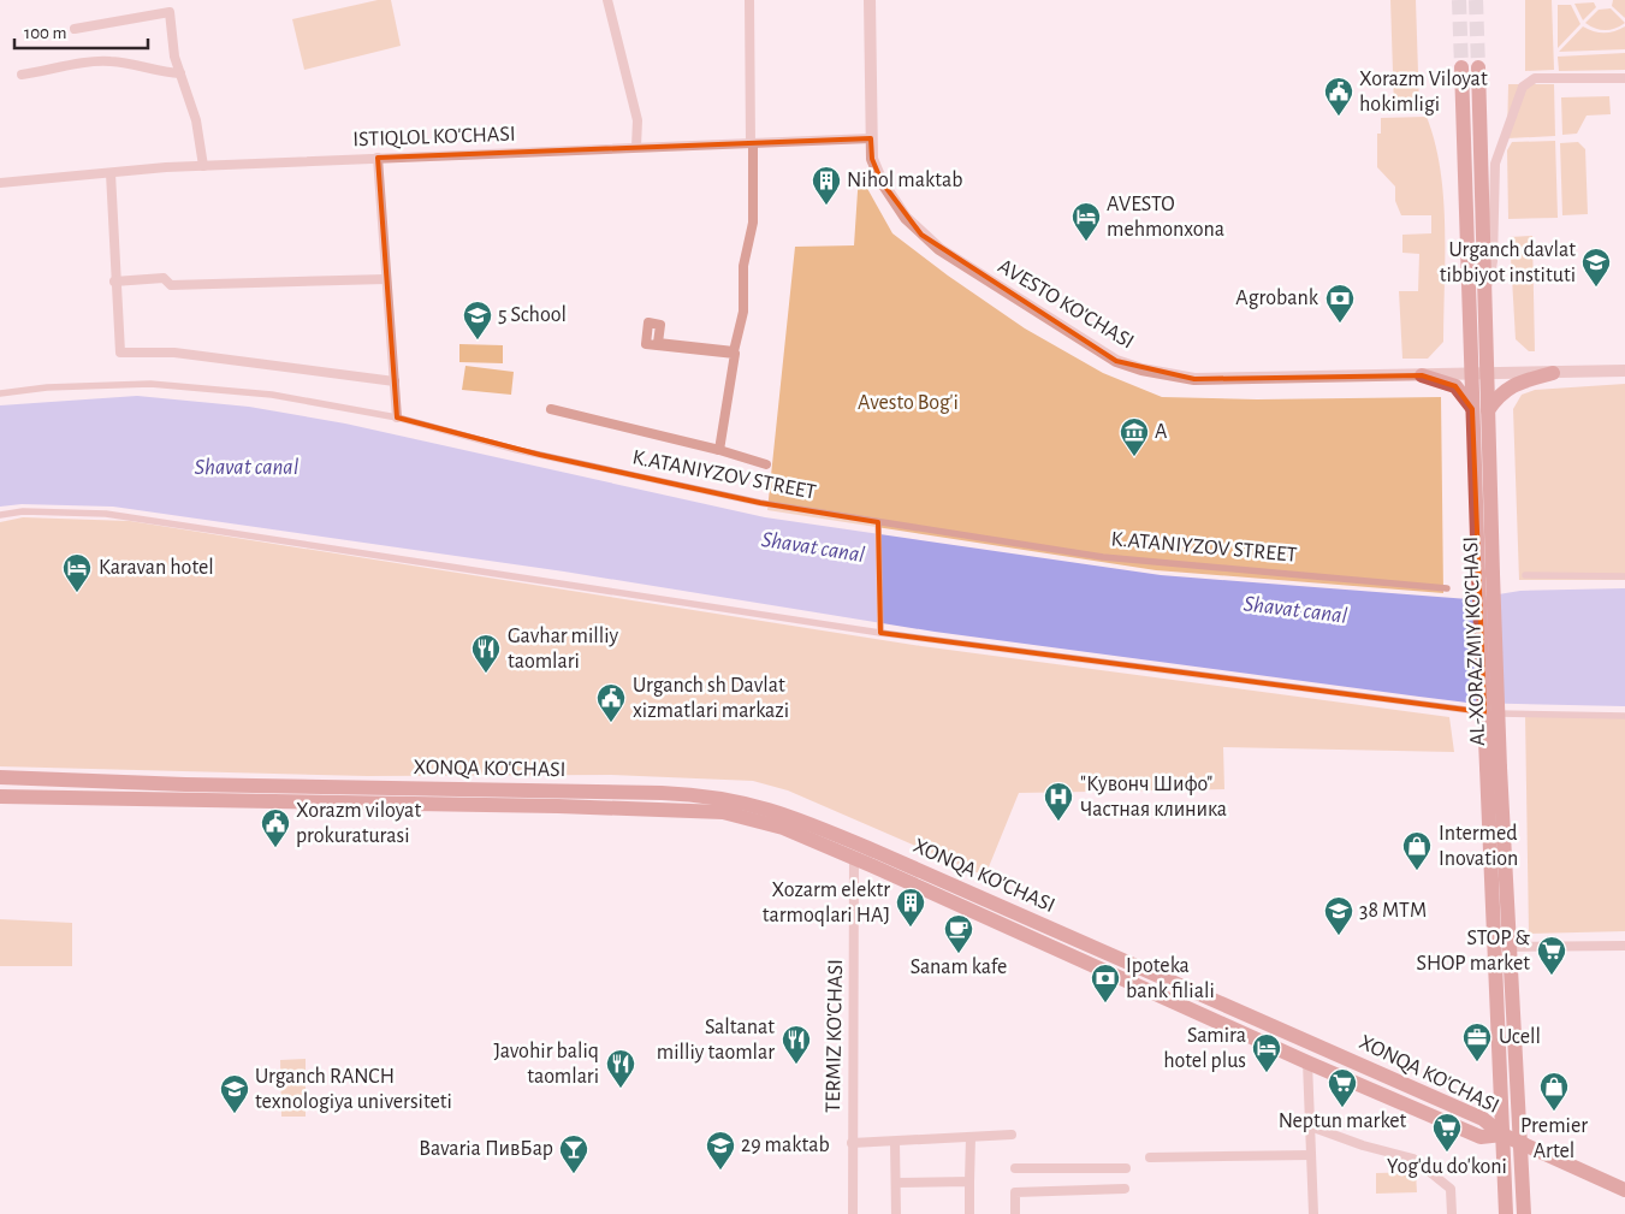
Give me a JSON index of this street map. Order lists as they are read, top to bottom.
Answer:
{
  "streets": {
    "main road": ["AL-XORAZMIY KO’CHASI", "XONQA KO'CHASI"],
    "street": [
      "ISTIQLOL KO'CHASI",
      "AVESTO KO'CHASI",
      "K.ATANIYZOV STREET",
      "TERMIZ KO'CHASI"
    ]
  },
  "crossings": [
    ["ISTIQLOL KO'CHASI", "AVESTO KO'CHASI"],
    ["AVESTO KO'CHASI", "AL-XORAZMIY KO’CHASI"],
    ["AL-XORAZMIY KO’CHASI", "XONQA KO'CHASI"],
    ["XONQA KO'CHASI", "TERMIZ KO'CHASI"]
  ],
  "water": ["Shavat canal"],
  "parks": ["Avesto Bog'i"],
  "places": {
    "public building": ["Xorazm Viloyat hokimligi", "Urganch sh Davlat xizmatlari markazi", "Xorazm viloyat prokuraturasi"],
    "building": ["Nihol maktab", "Xozarm elektr tarmoqlari HAJ"],
    "hotel": ["AVESTO mehmonxona", "Karavan hotel", "Samira hotel plus"],
    "school or university": [
      "Urganch davlat tibbiyot instituti",
      "5 School",
      "38 MTM",
      "Urganch RANCH texnologiya universiteti",
      "29 maktab"
    ],
    "bank": ["Agrobank", "Ipoteka bank filiali"],
    "museum": ["A"],
    "restaurant": ["Gavhar milliy taomlari", "Saltanat milliy taomlar", "Javohir baliq taomlari"],
    "hospital": ["\"Кувонч Шифо\" Частная клиника"],
    "shop": ["Intermed Inovation", "Premier Artel"],
    "cafe": ["Sanam kafe"],
    "supermarket": ["STOP & SHOP market", "Neptun market", "Yog'du do'koni"],
    "office": ["Ucell"],
    "bar": ["Bavaria ПивБар"]
  },
  "scale_bar": "100 m"
}
